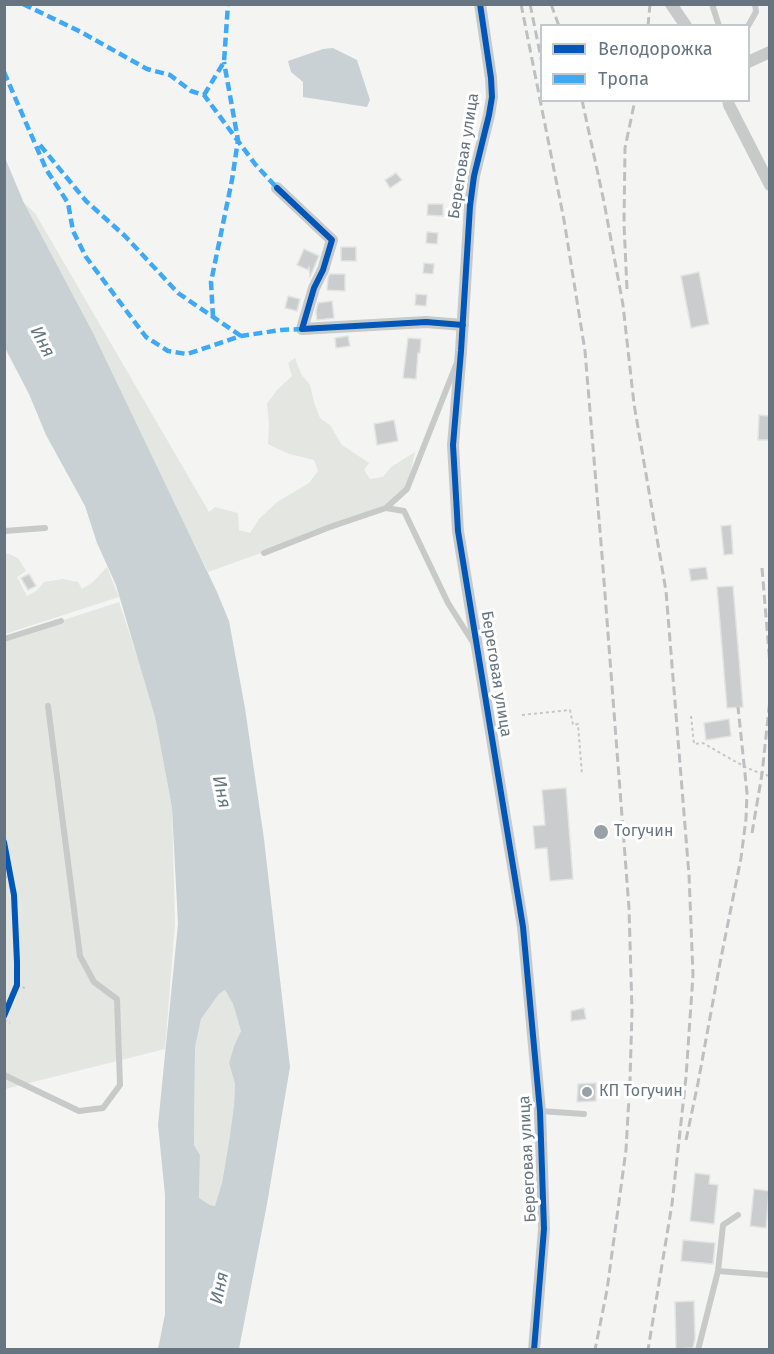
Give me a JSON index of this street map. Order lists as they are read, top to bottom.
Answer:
{
  "streets": {
    "street": ["Береговая улица"]
  },
  "water": ["Иня"],
  "places": ["Тогучин", "КП Тогучин"],
  "legend": ["Велодорожка", "Тропа"]
}
